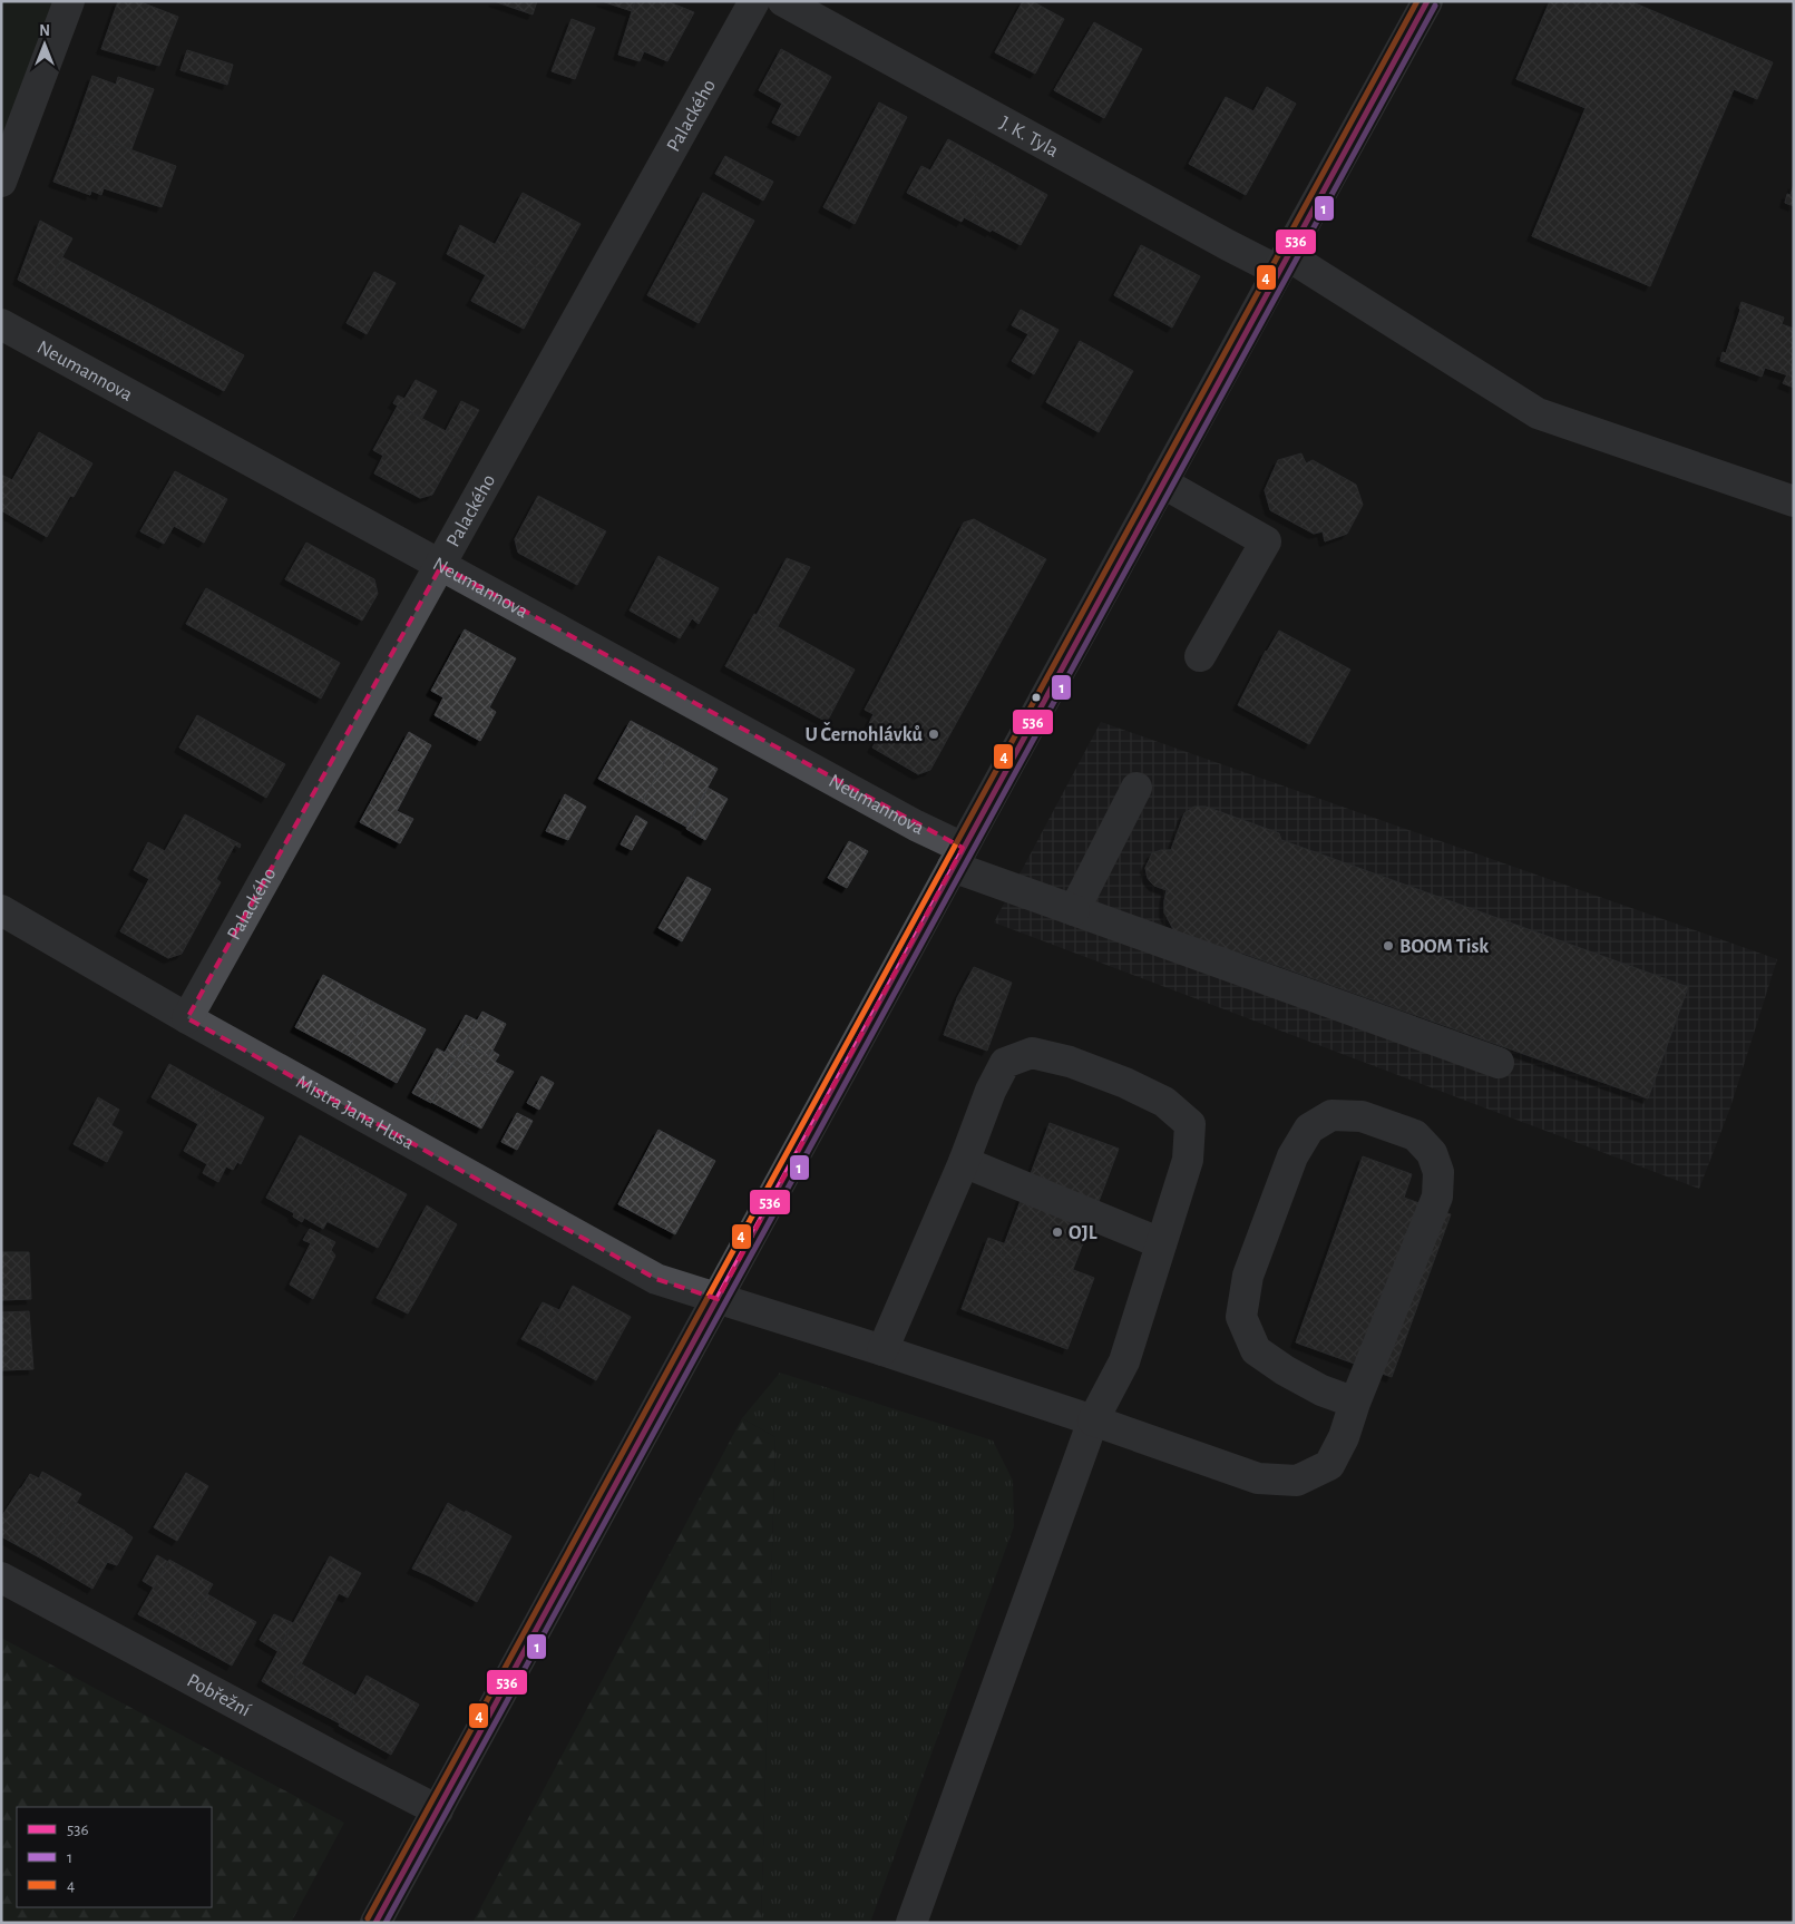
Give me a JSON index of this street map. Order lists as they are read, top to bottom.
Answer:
{
  "streets": {
    "street": [
      "Palackého",
      "J. K. Tyla",
      "Neumannova",
      "Mistra Jana Husa",
      "Pobřežní"
    ]
  },
  "crossings": [
    ["Palackého", "Neumannova"],
    ["Palackého", "Mistra Jana Husa"]
  ],
  "places": ["U Černohlávků", "BOOM Tisk", "OJL"],
  "lines": ["transit line 536", "transit line 4", "transit line 1"],
  "legend": ["536", "1", "4"],
  "north": "top"
}
